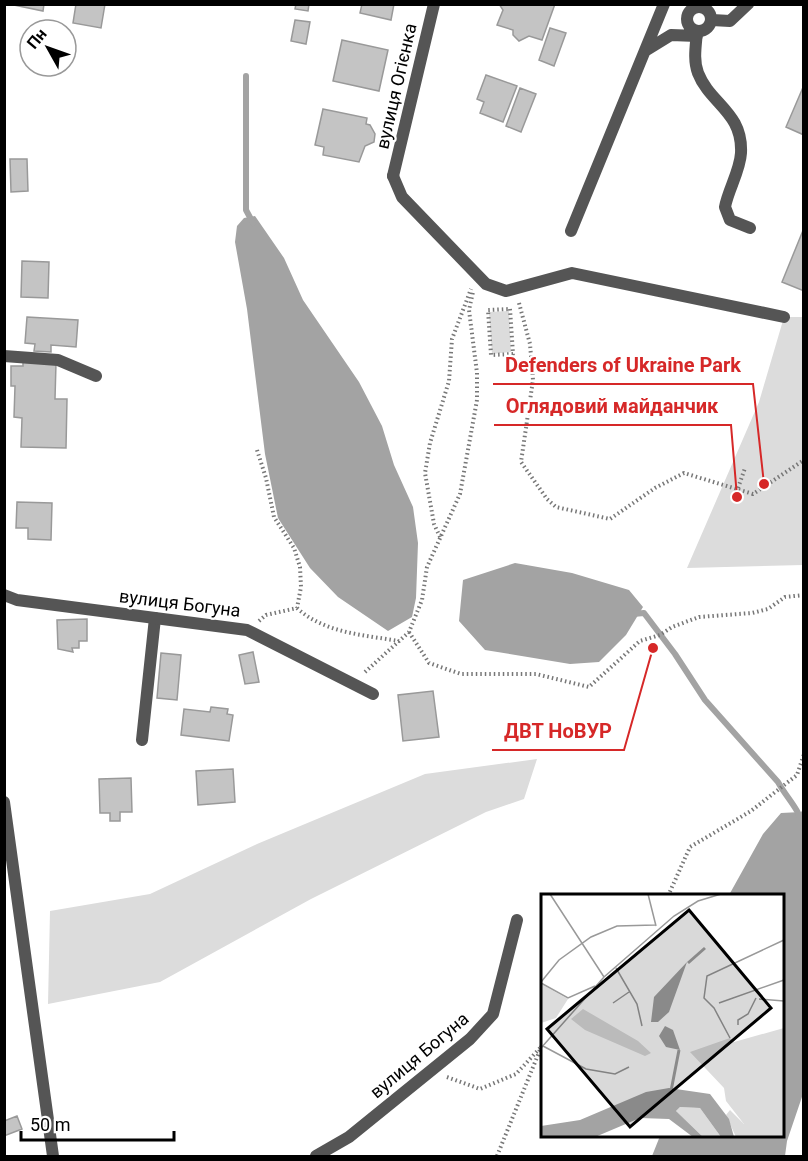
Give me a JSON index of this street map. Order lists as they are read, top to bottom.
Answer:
{
  "streets": {
    "street": ["вулиця Огієнка", "вулиця Богуна"]
  },
  "places": ["Defenders of Ukraine Park", "Оглядовий майданчик", "ДВТ НоВУР"],
  "scale_bar": "50 m",
  "north": "top left"
}
